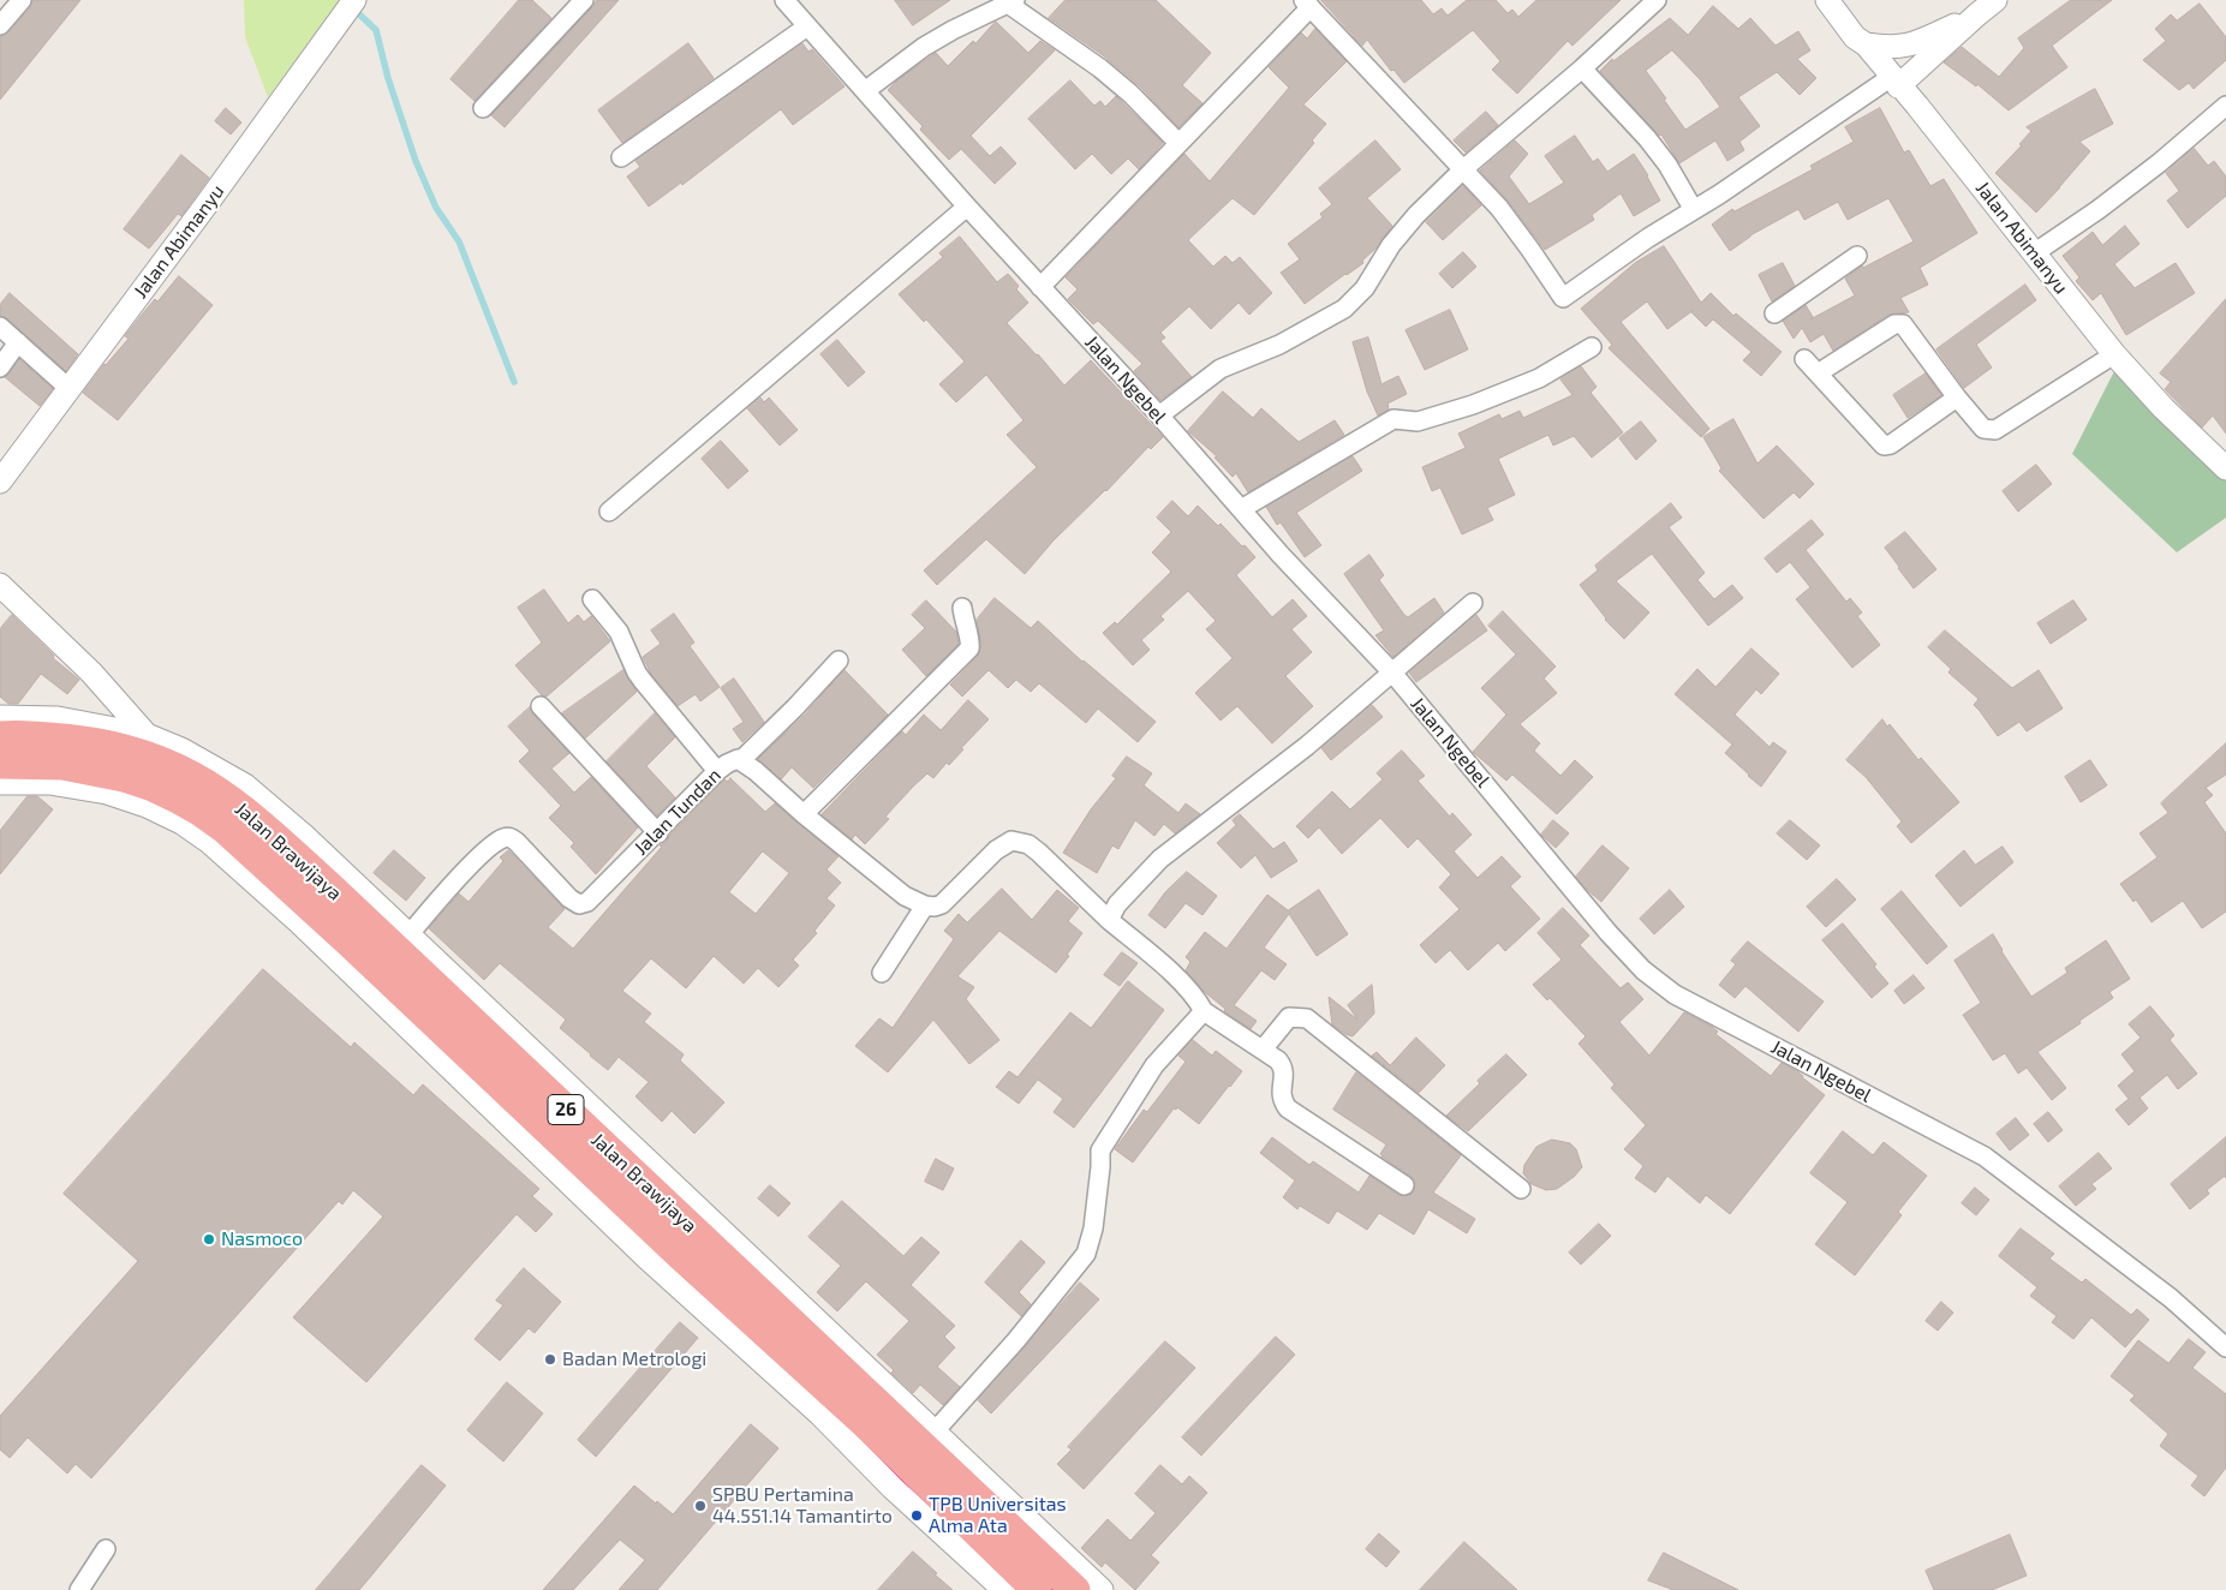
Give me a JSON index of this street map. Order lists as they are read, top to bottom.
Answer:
{
  "streets": {
    "highway": ["Jalan Brawijaya", "26"],
    "street": ["Jalan Abimanyu", "Jalan Ngebel", "Jalan Tundan"]
  },
  "places": [
    "Nasmoco",
    "Badan Metrologi",
    "SPBU Pertamina 44.551.14 Tamantirto",
    "TPB Universitas Alma Ata"
  ]
}
